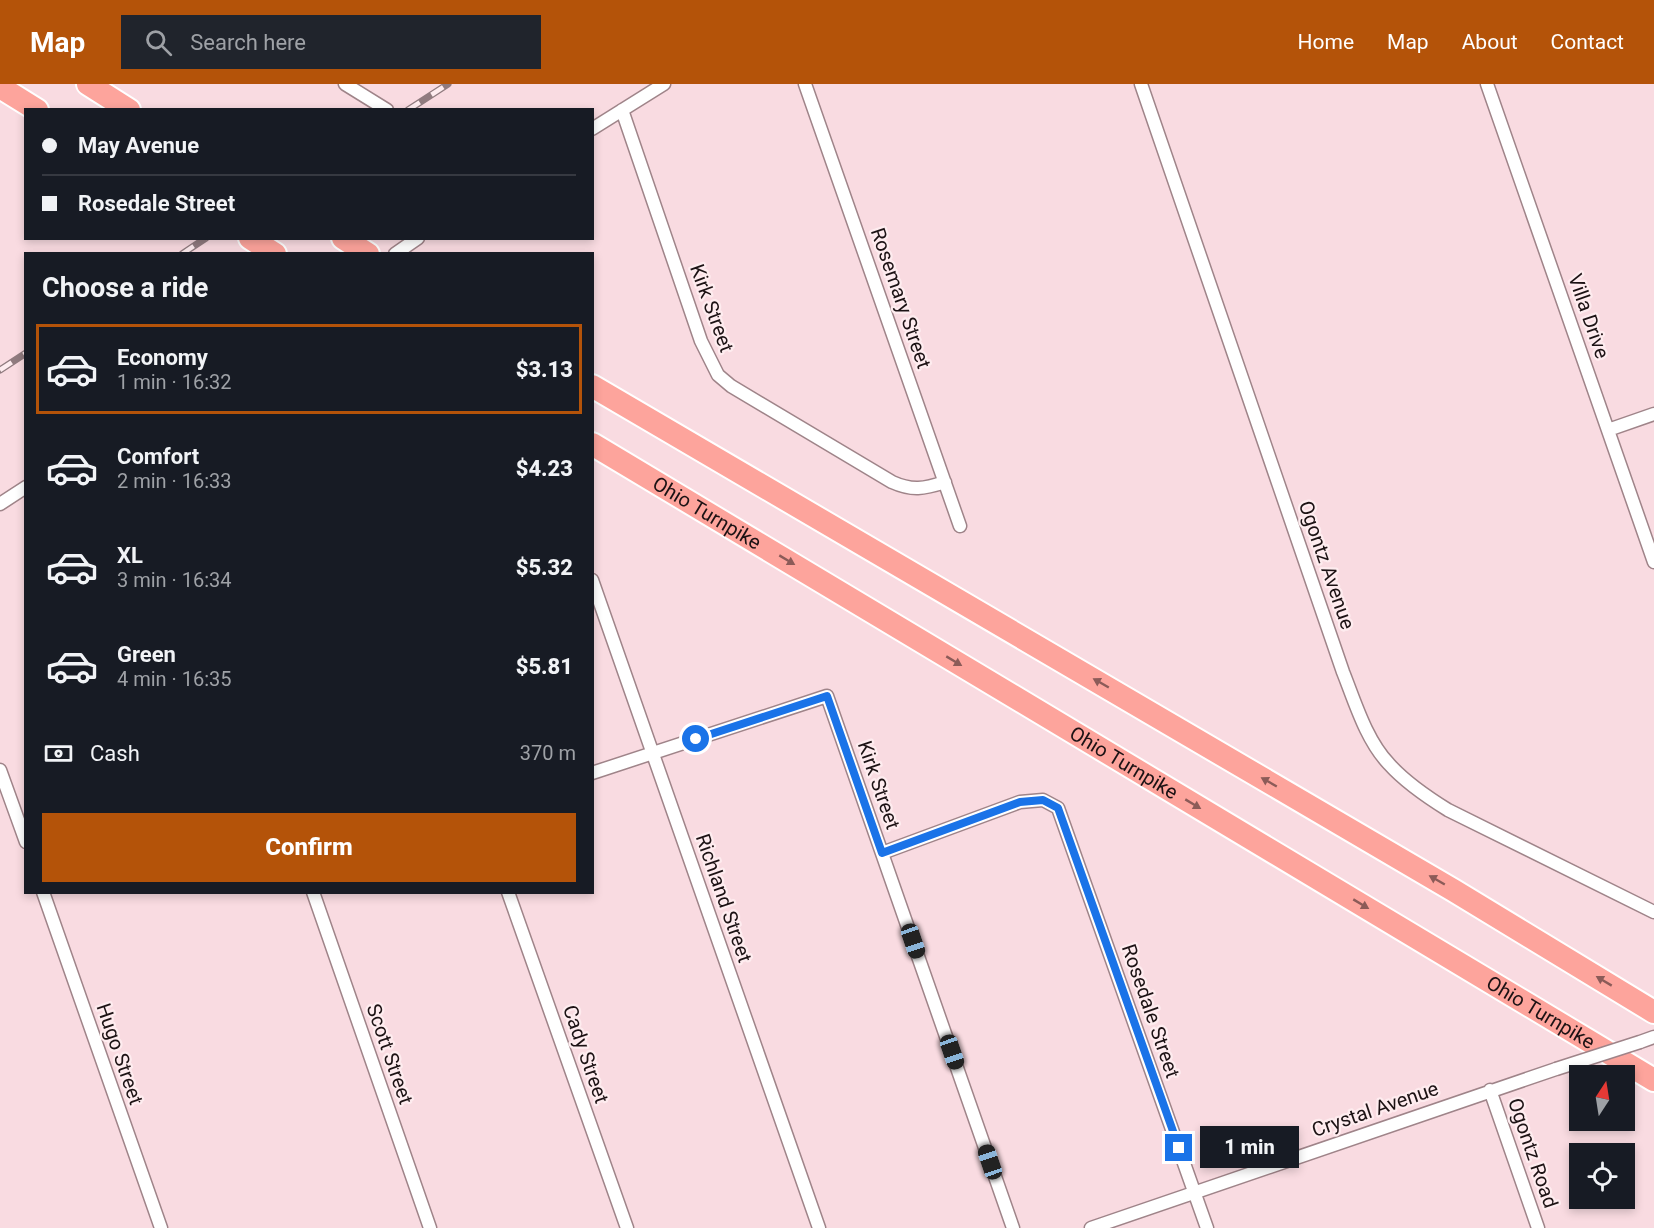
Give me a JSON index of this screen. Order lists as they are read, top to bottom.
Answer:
{
  "streets": {
    "highway": ["Ohio Turnpike"],
    "street": [
      "Rosemary Street",
      "Kirk Street",
      "Villa Drive",
      "Ogontz Avenue",
      "Richland Street",
      "Rosedale Street",
      "Hugo Street",
      "Scott Street",
      "Cady Street",
      "Crystal Avenue",
      "Ogontz Road"
    ]
  },
  "crossings": [
    ["Rosemary Street", "Kirk Street"],
    ["Kirk Street", "Richland Street"],
    ["Kirk Street", "Rosedale Street"],
    ["Rosedale Street", "Crystal Avenue"],
    ["Crystal Avenue", "Ogontz Road"]
  ],
  "north": "top",
  "page": {
    "header": "Map",
    "search": "Search here",
    "nav": [
      "Home",
      "Map",
      "About",
      "Contact"
    ],
    "banner": ["May Avenue", "Rosedale Street"],
    "heading": "Choose a ride",
    "list": [
      {
        "name": "Economy",
        "note": "1 min · 16:32",
        "value": "$3.13"
      },
      {
        "name": "Comfort",
        "note": "2 min · 16:33",
        "value": "$4.23"
      },
      {
        "name": "XL",
        "note": "3 min · 16:34",
        "value": "$5.32"
      },
      {
        "name": "Green",
        "note": "4 min · 16:35",
        "value": "$5.81"
      }
    ],
    "pay": ["Cash", "370 m"],
    "buttons": "Confirm",
    "bubble": "1 min"
  }
}
